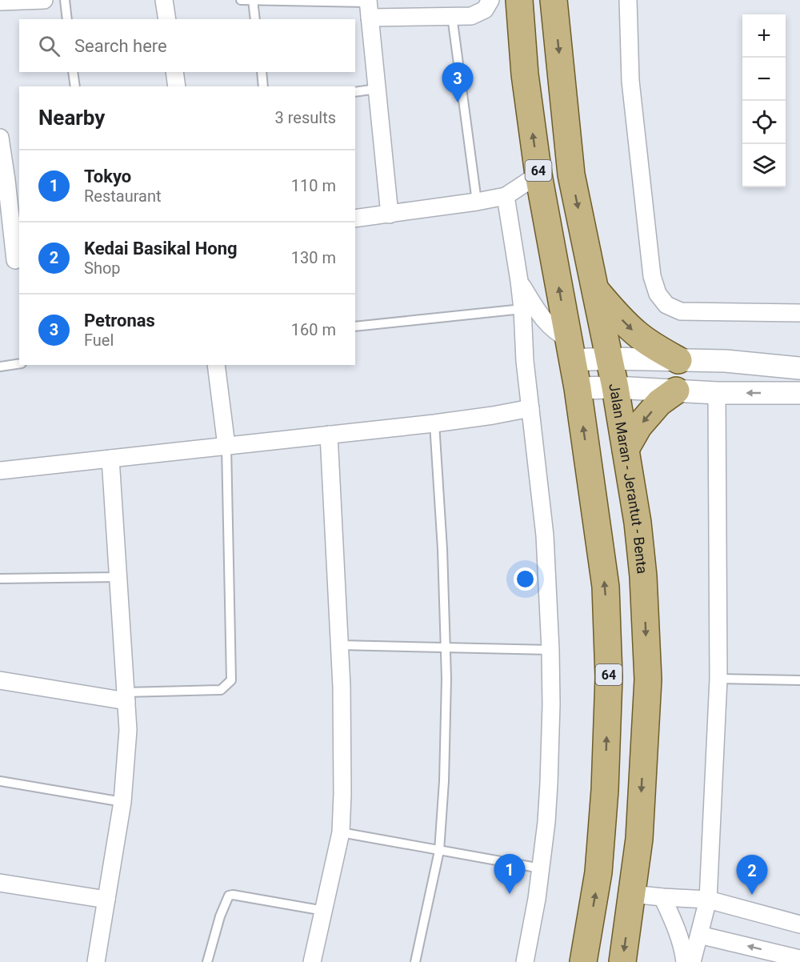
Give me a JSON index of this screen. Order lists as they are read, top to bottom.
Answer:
{
  "streets": {
    "main road": ["64", "Jalan Maran - Jerantut - Benta"]
  },
  "page": {
    "map_buttons": ["+", "−"],
    "search": "Search here",
    "pins": ["3", "1", "2"],
    "heading": ["Nearby", "3 results"],
    "list": [
      {
        "mark": "1",
        "name": "Tokyo",
        "note": "Restaurant",
        "value": "110 m"
      },
      {
        "mark": "2",
        "name": "Kedai Basikal Hong",
        "note": "Shop",
        "value": "130 m"
      },
      {
        "mark": "3",
        "name": "Petronas",
        "note": "Fuel",
        "value": "160 m"
      }
    ]
  }
}
